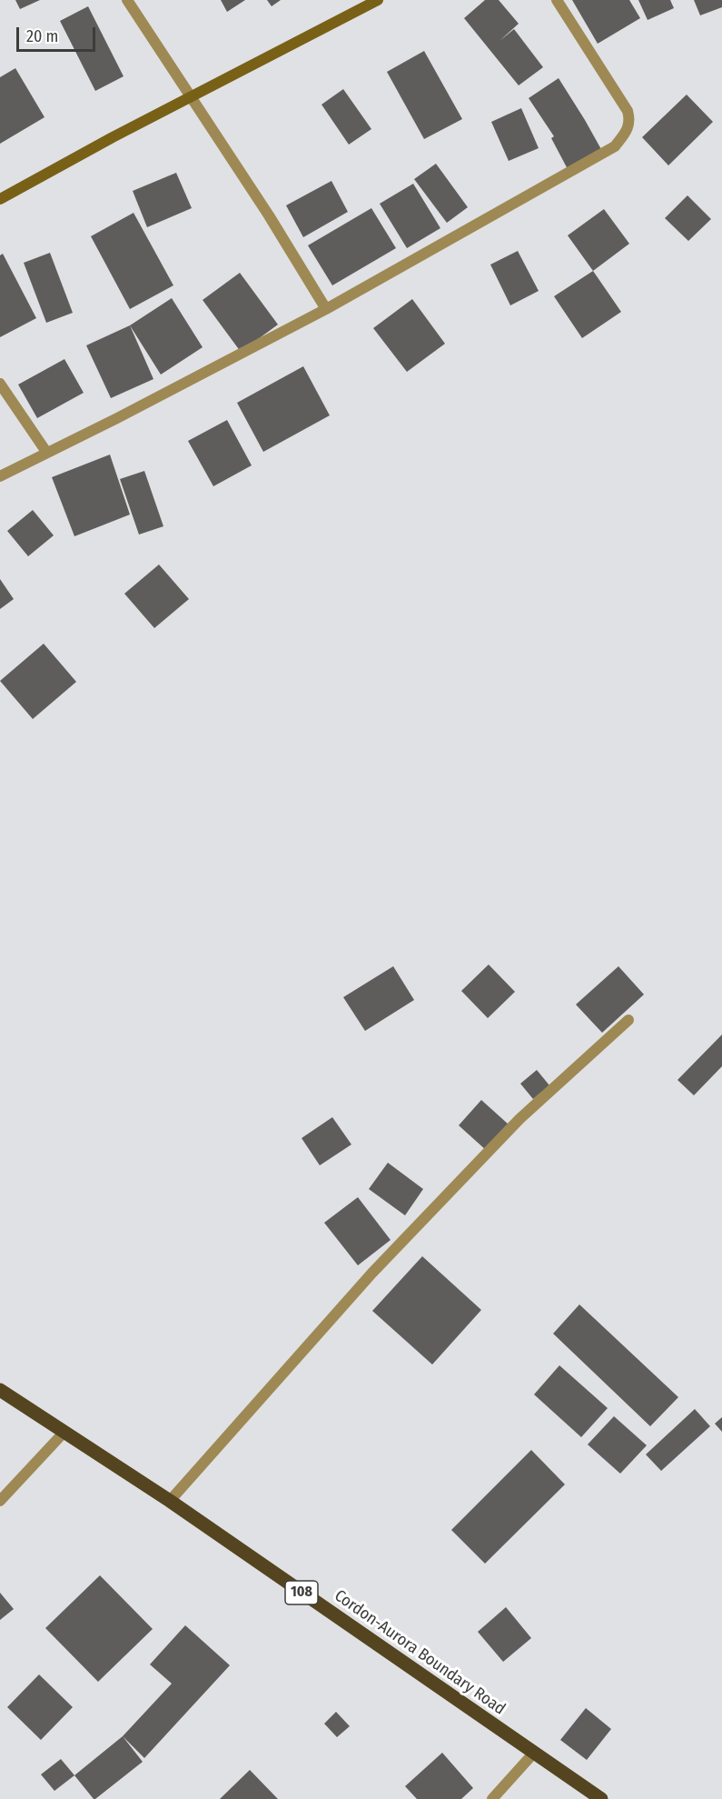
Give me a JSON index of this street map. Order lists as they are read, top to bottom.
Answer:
{
  "streets": {
    "main road": ["108", "Cordon-Aurora Boundary Road"]
  },
  "scale_bar": "20 m"
}
